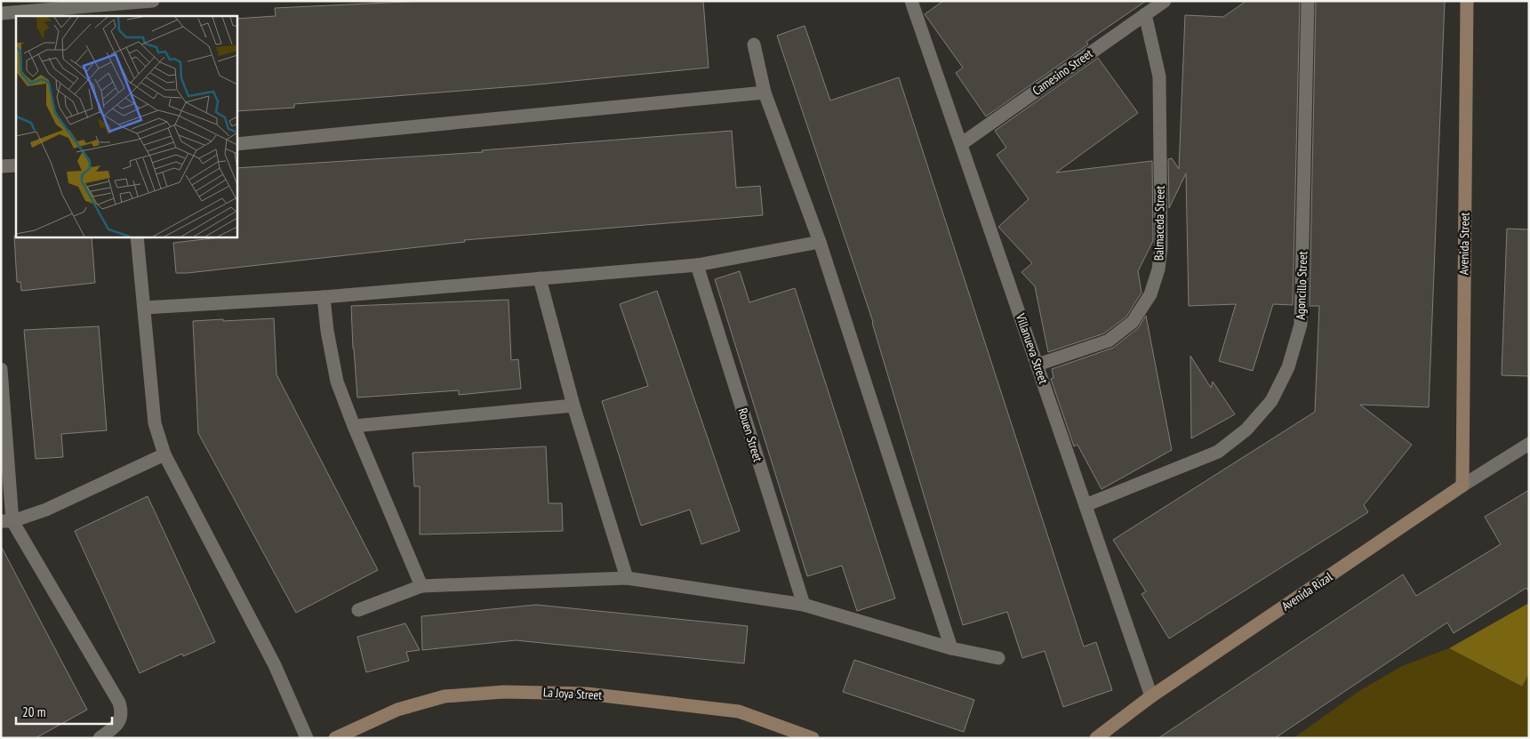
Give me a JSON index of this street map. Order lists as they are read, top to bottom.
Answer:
{
  "streets": {
    "street": [
      "Camesino Street",
      "Balmaceda Street",
      "Avenida Street",
      "Agoncillo Street",
      "Villanueva Street",
      "Rouen Street",
      "Avenida Rizal",
      "La Joya Street"
    ]
  },
  "crossings": [
    ["Camesino Street", "Balmaceda Street"],
    ["Camesino Street", "Villanueva Street"],
    ["Balmaceda Street", "Villanueva Street"],
    ["Avenida Street", "Avenida Rizal"],
    ["Agoncillo Street", "Villanueva Street"],
    ["Villanueva Street", "Avenida Rizal"]
  ],
  "scale_bar": "20 m"
}
